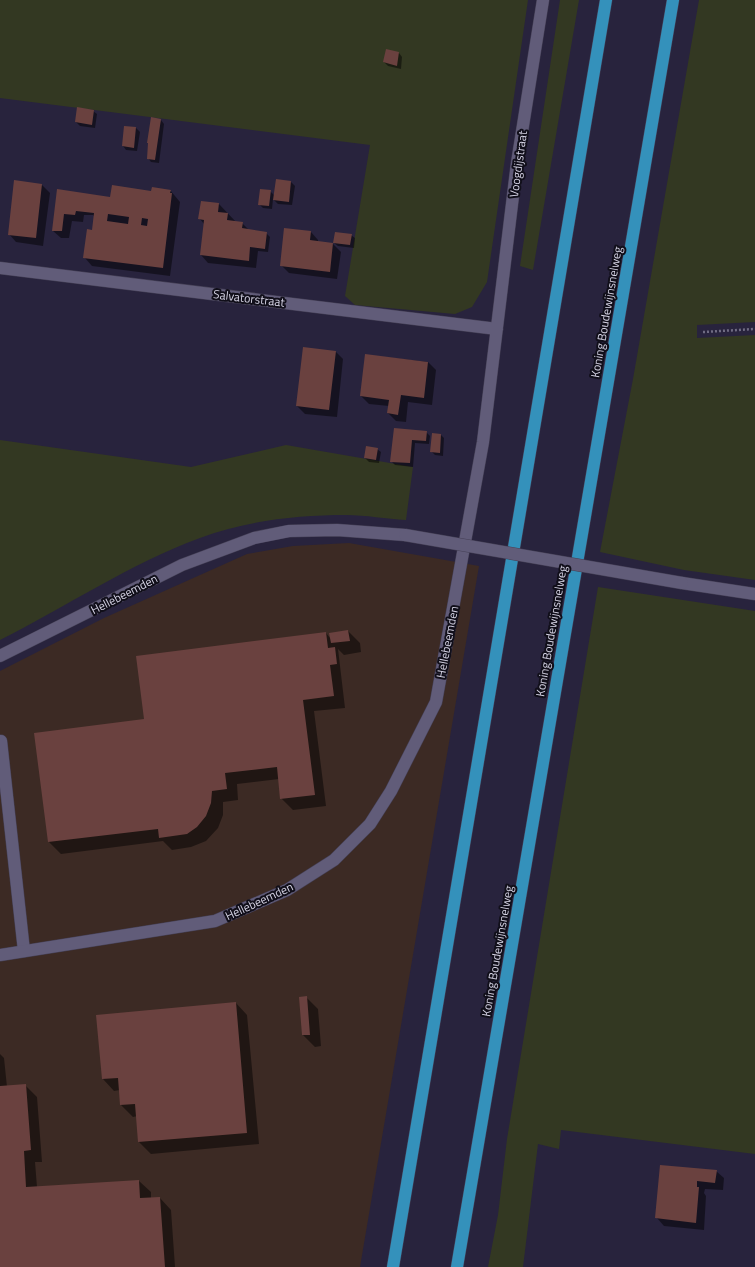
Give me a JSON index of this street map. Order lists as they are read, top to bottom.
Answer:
{
  "streets": {
    "highway": ["Koning Boudewijnsnelweg"],
    "street": ["Voogdijstraat", "Salvatorstraat", "Hellebeemden"]
  },
  "crossings": [
    ["Voogdijstraat", "Salvatorstraat"],
    ["Voogdijstraat", "Hellebeemden"],
    ["Salvatorstraat", "Hellebeemden"]
  ]
}
